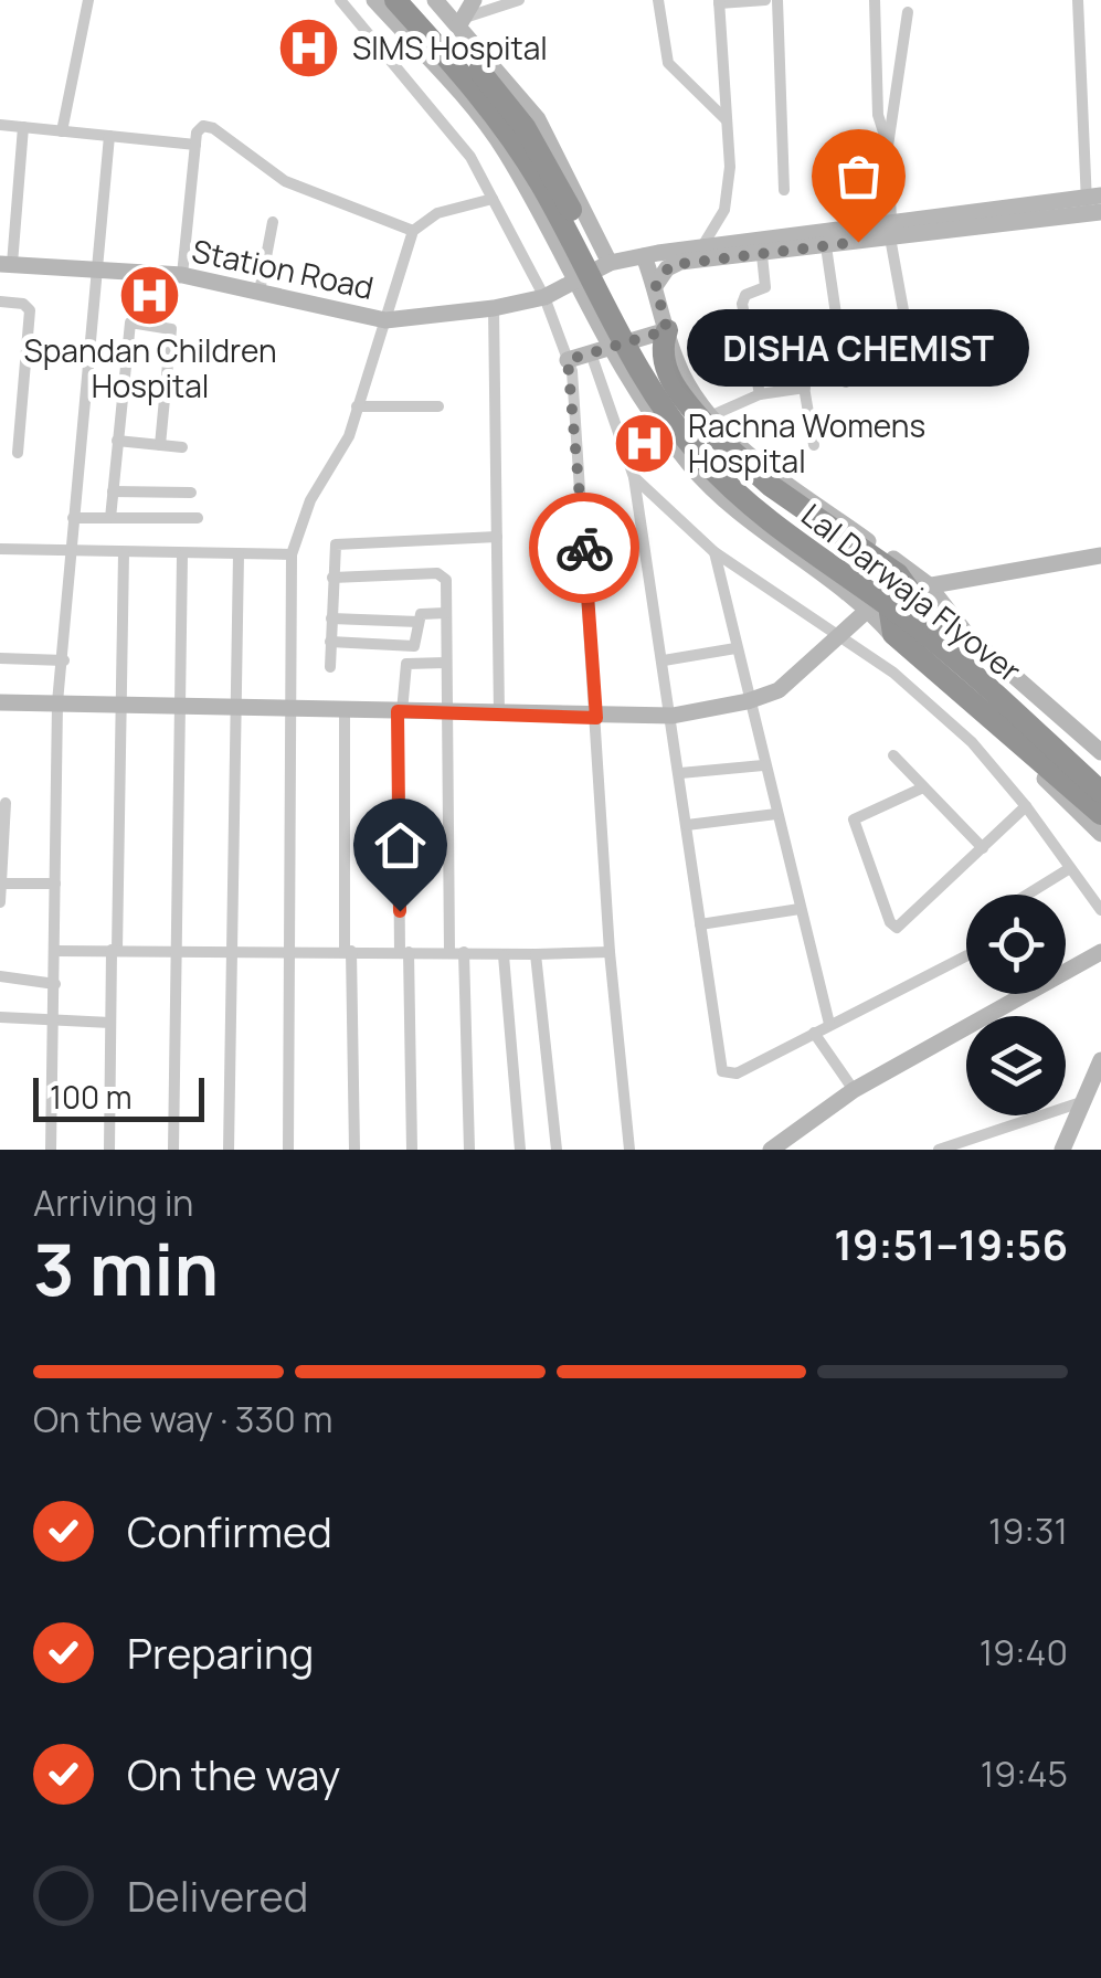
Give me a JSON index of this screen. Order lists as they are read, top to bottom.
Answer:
{
  "streets": {
    "highway": ["Lal Darwaja Flyover"],
    "street": ["Station Road"]
  },
  "places": {
    "hospital": ["SIMS Hospital", "Spandan Children Hospital", "Rachna Womens Hospital"],
    "other": ["DISHA CHEMIST"]
  },
  "scale_bar": "100 m",
  "page": {
    "bubble": "DISHA CHEMIST",
    "scale": "100 m",
    "heading": ["3 min", "Arriving in", "19:51–19:56"],
    "bar": "On the way · 330 m",
    "list": [
      ["Confirmed", "19:31"],
      ["Preparing", "19:40"],
      ["On the way", "19:45"],
      "Delivered"
    ]
  }
}
